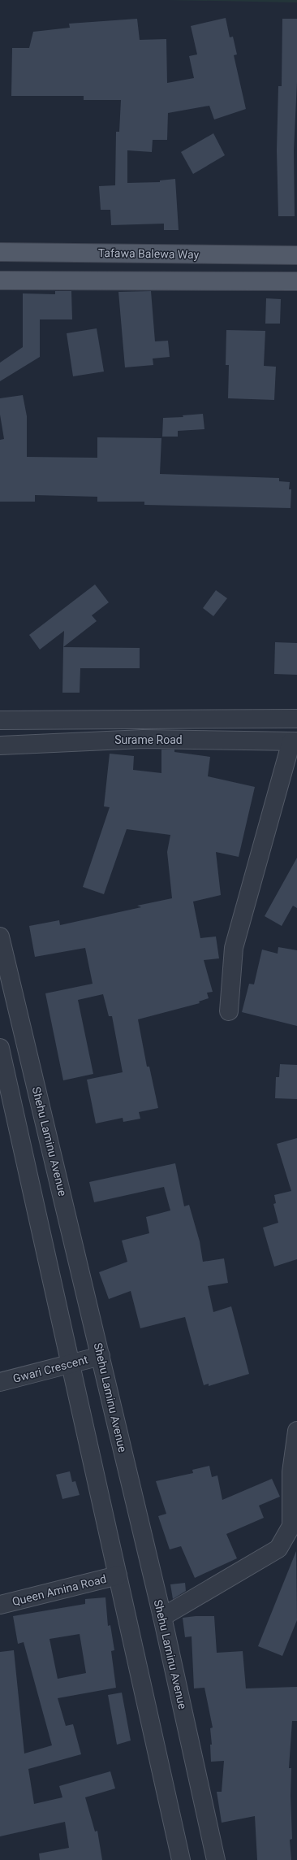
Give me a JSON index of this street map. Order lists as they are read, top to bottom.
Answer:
{
  "streets": {
    "main road": ["Tafawa Balewa Way"],
    "street": [
      "Surame Road",
      "Shehu Laminu Avenue",
      "Gwari Crescent",
      "Queen Amina Road"
    ]
  },
  "crossings": [
    ["Shehu Laminu Avenue", "Gwari Crescent"]
  ]
}
